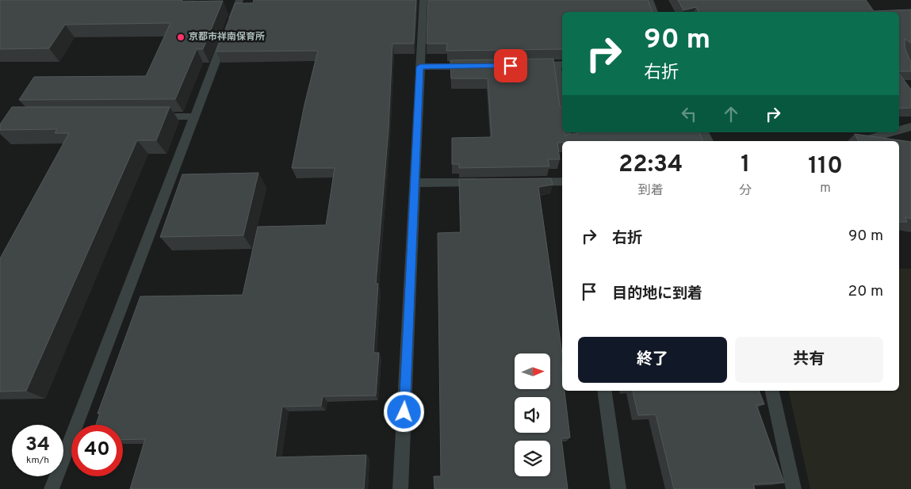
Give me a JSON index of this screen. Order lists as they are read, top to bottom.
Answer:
{
  "places": ["京都市祥南保育所"],
  "north": "right",
  "page": {
    "turn": ["90 m", "右折"],
    "eta": [
      "22:34",
      "到着",
      "1",
      "分",
      "110",
      "m"
    ],
    "list": [
      {
        "name": "右折",
        "value": "90 m"
      },
      {
        "name": "目的地に到着",
        "value": "20 m"
      }
    ],
    "buttons": ["終了", "共有"],
    "speed": "34 km/h",
    "limit": "40"
  }
}
